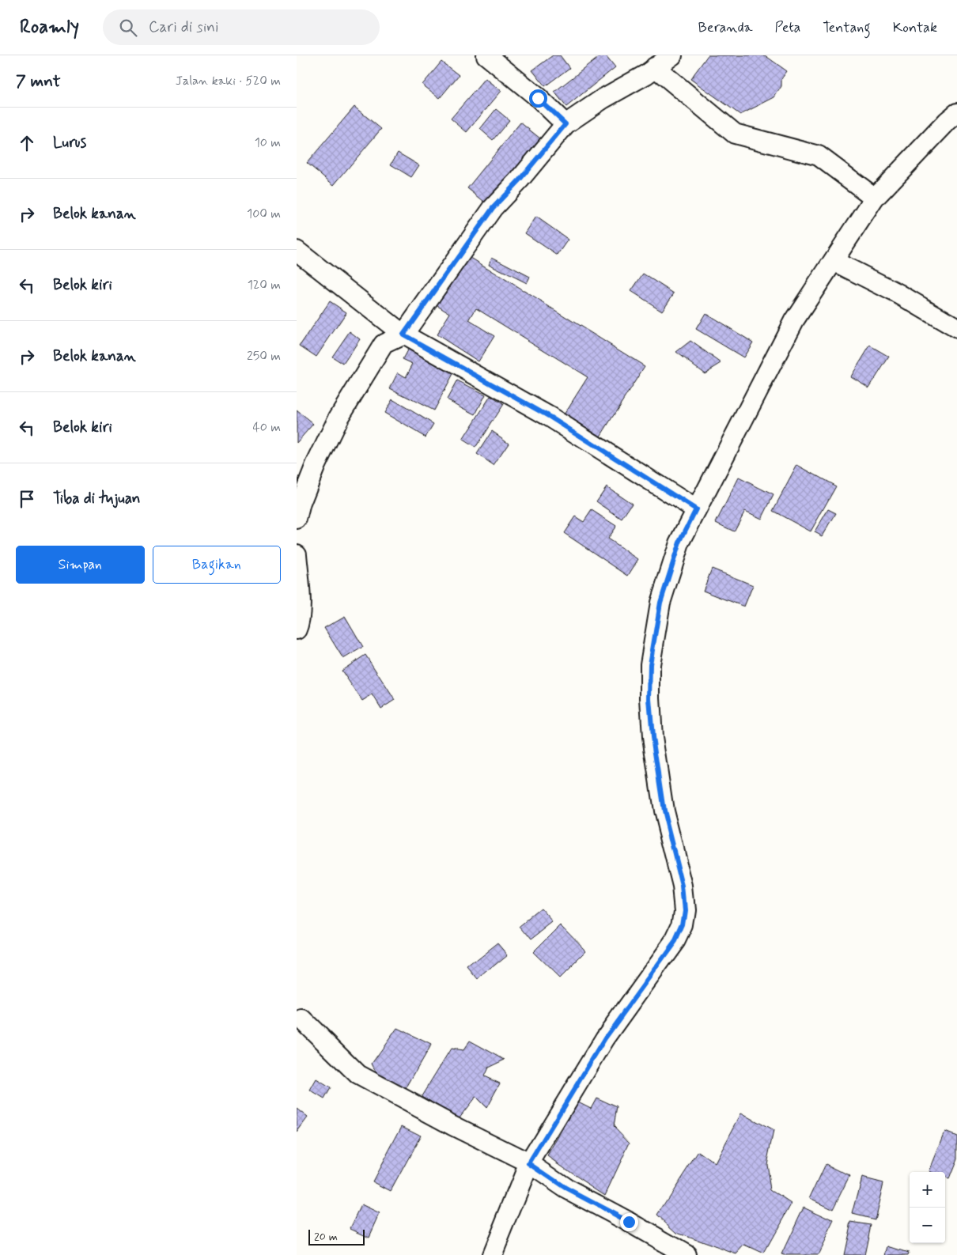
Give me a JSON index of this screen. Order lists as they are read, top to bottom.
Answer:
{
  "scale_bar": "20 m",
  "page": {
    "header": "Roamly",
    "search": "Cari di sini",
    "nav": [
      "Beranda",
      "Peta",
      "Tentang",
      "Kontak"
    ],
    "heading": ["7 mnt", "Jalan kaki · 520 m"],
    "list": [
      ["Lurus", "10 m"],
      ["Belok kanan", "100 m"],
      ["Belok kiri", "120 m"],
      ["Belok kanan", "250 m"],
      ["Belok kiri", "40 m"],
      "Tiba di tujuan"
    ],
    "buttons": ["Simpan", "Bagikan"],
    "map_buttons": ["+", "−"],
    "scale": "20 m"
  }
}
